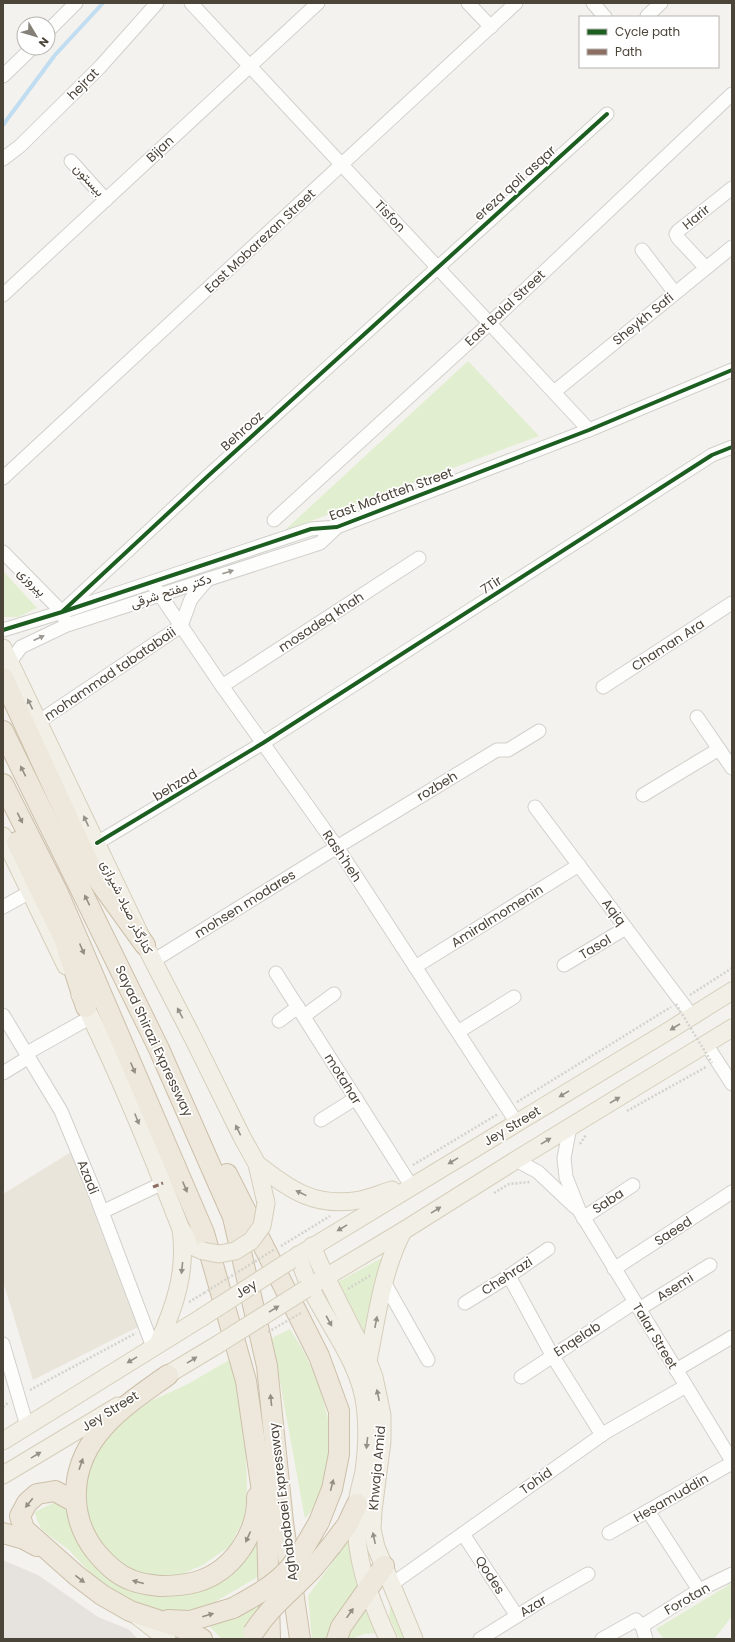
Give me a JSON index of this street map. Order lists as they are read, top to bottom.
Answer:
{
  "streets": {
    "highway": ["Sayad Shirazi Expressway", "Aghababaei Expressway"],
    "main road": [
      "کنارگذر صیاد شیرازی",
      "Jey Street",
      "Jey",
      "Khwaja Amid"
    ],
    "street": [
      "hejrat",
      "Bijan",
      "بیستون",
      "ereza qoli asqar",
      "Tisfon",
      "Harir",
      "East Mobarezan Street",
      "East Balal Street",
      "Sheykh Safi",
      "Behrooz",
      "East Mofatteh Street",
      "پیروزی",
      "7Tir",
      "دکتر مفتح شرقی",
      "mosadeq khah",
      "Chaman Ara",
      "mohammad tabatabaii",
      "behzad",
      "rozbeh",
      "Rash'heh",
      "mohsen modares",
      "Aqiq",
      "Amiralmomenin",
      "Tasol",
      "motahar",
      "Azadi",
      "Saba",
      "Saeed",
      "Chehrazi",
      "Asemi",
      "Talar Street",
      "Enqelab",
      "Tohid",
      "Hesamuddin",
      "Qodes",
      "Forotan",
      "Azar"
    ]
  },
  "crossings": [
    ["Bijan", "بیستون"],
    ["Bijan", "Tisfon"],
    ["ereza qoli asqar", "Tisfon"],
    ["ereza qoli asqar", "Behrooz"],
    ["Tisfon", "East Mobarezan Street"],
    ["Tisfon", "East Balal Street"],
    ["Tisfon", "Sheykh Safi"],
    ["Tisfon", "Behrooz"],
    ["Tisfon", "East Mofatteh Street"],
    ["Harir", "Sheykh Safi"],
    ["Behrooz", "East Mofatteh Street"],
    ["Behrooz", "پیروزی"],
    ["East Mofatteh Street", "پیروزی"],
    ["East Mofatteh Street", "دکتر مفتح شرقی"],
    ["East Mofatteh Street", "Rash'heh"],
    ["7Tir", "behzad"],
    ["7Tir", "Rash'heh"],
    ["دکتر مفتح شرقی", "Rash'heh"],
    ["دکتر مفتح شرقی", "کنارگذر صیاد شیرازی"],
    ["mosadeq khah", "Rash'heh"],
    ["mohammad tabatabaii", "Rash'heh"],
    ["mohammad tabatabaii", "کنارگذر صیاد شیرازی"],
    ["behzad", "Rash'heh"],
    ["behzad", "کنارگذر صیاد شیرازی"],
    ["rozbeh", "Rash'heh"],
    ["rozbeh", "mohsen modares"],
    ["Rash'heh", "mohsen modares"],
    ["Rash'heh", "Amiralmomenin"],
    ["Rash'heh", "Jey Street"],
    ["mohsen modares", "کنارگذر صیاد شیرازی"],
    ["Aqiq", "Amiralmomenin"],
    ["Aqiq", "Tasol"],
    ["Aqiq", "Jey Street"],
    ["Sayad Shirazi Expressway", "Aghababaei Expressway"],
    ["motahar", "Jey Street"],
    ["Jey Street", "Jey"],
    ["Jey Street", "Khwaja Amid"],
    ["Azadi", "Jey"],
    ["Saba", "Talar Street"],
    ["Saeed", "Talar Street"],
    ["Asemi", "Talar Street"],
    ["Asemi", "Enqelab"],
    ["Jey", "Khwaja Amid"],
    ["Talar Street", "Enqelab"],
    ["Talar Street", "Tohid"],
    ["Talar Street", "Hesamuddin"],
    ["Khwaja Amid", "Tohid"],
    ["Tohid", "Qodes"],
    ["Qodes", "Azar"]
  ],
  "one_way": ["دکتر مفتح شرقی"],
  "legend": ["Cycle path", "Path"],
  "north": "bottom right"
}
